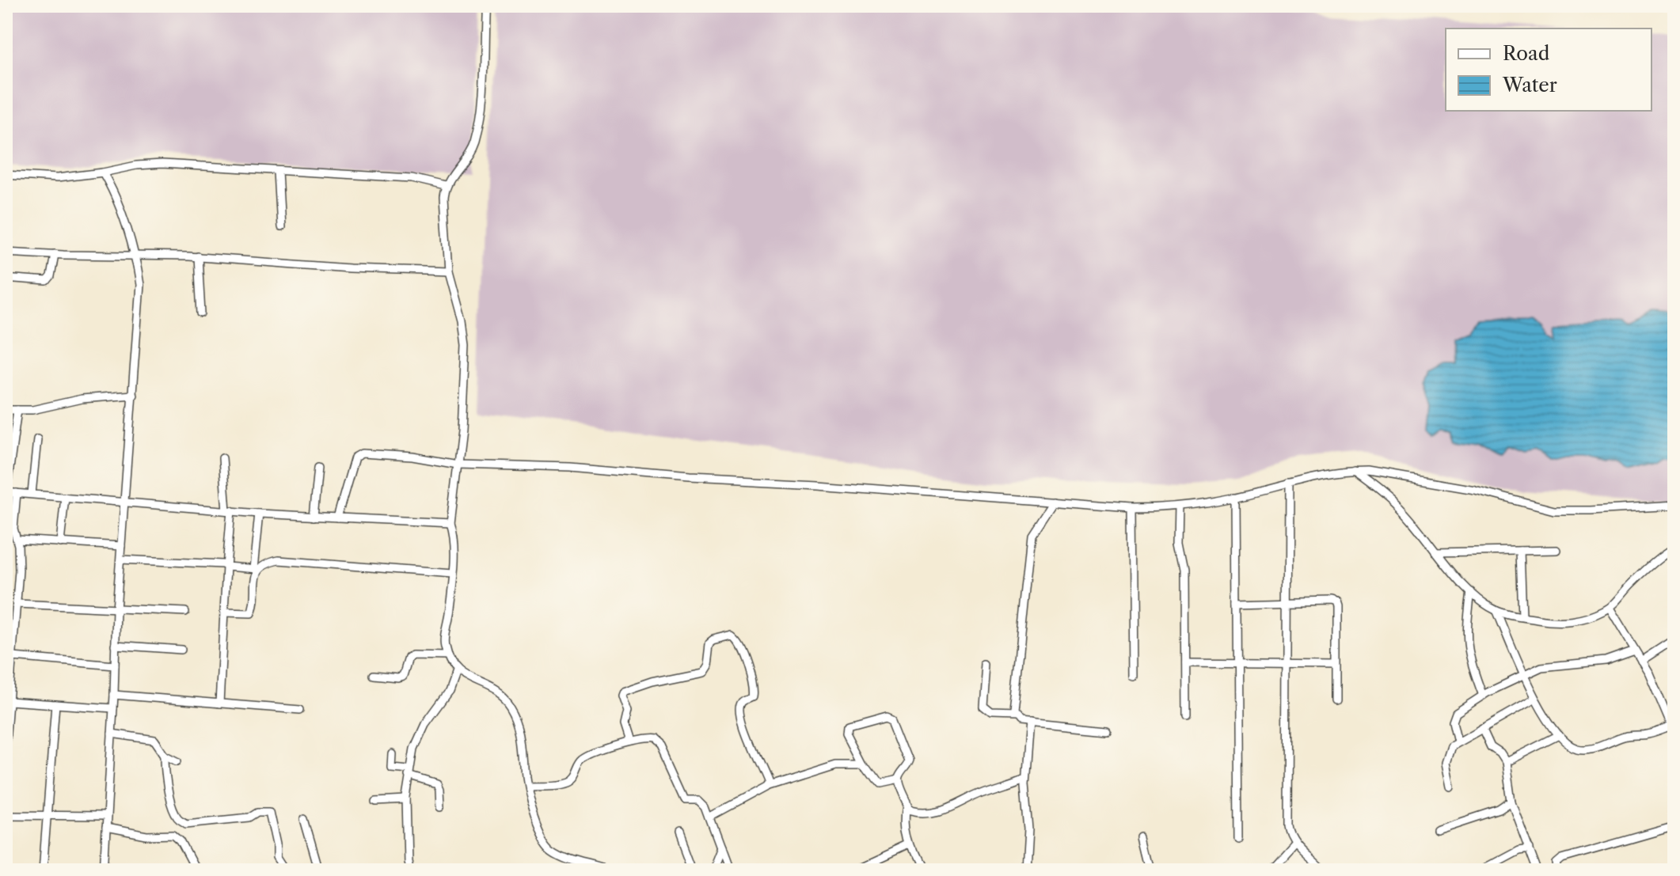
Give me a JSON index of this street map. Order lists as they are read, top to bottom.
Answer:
{
  "legend": ["Road", "Water"]
}
